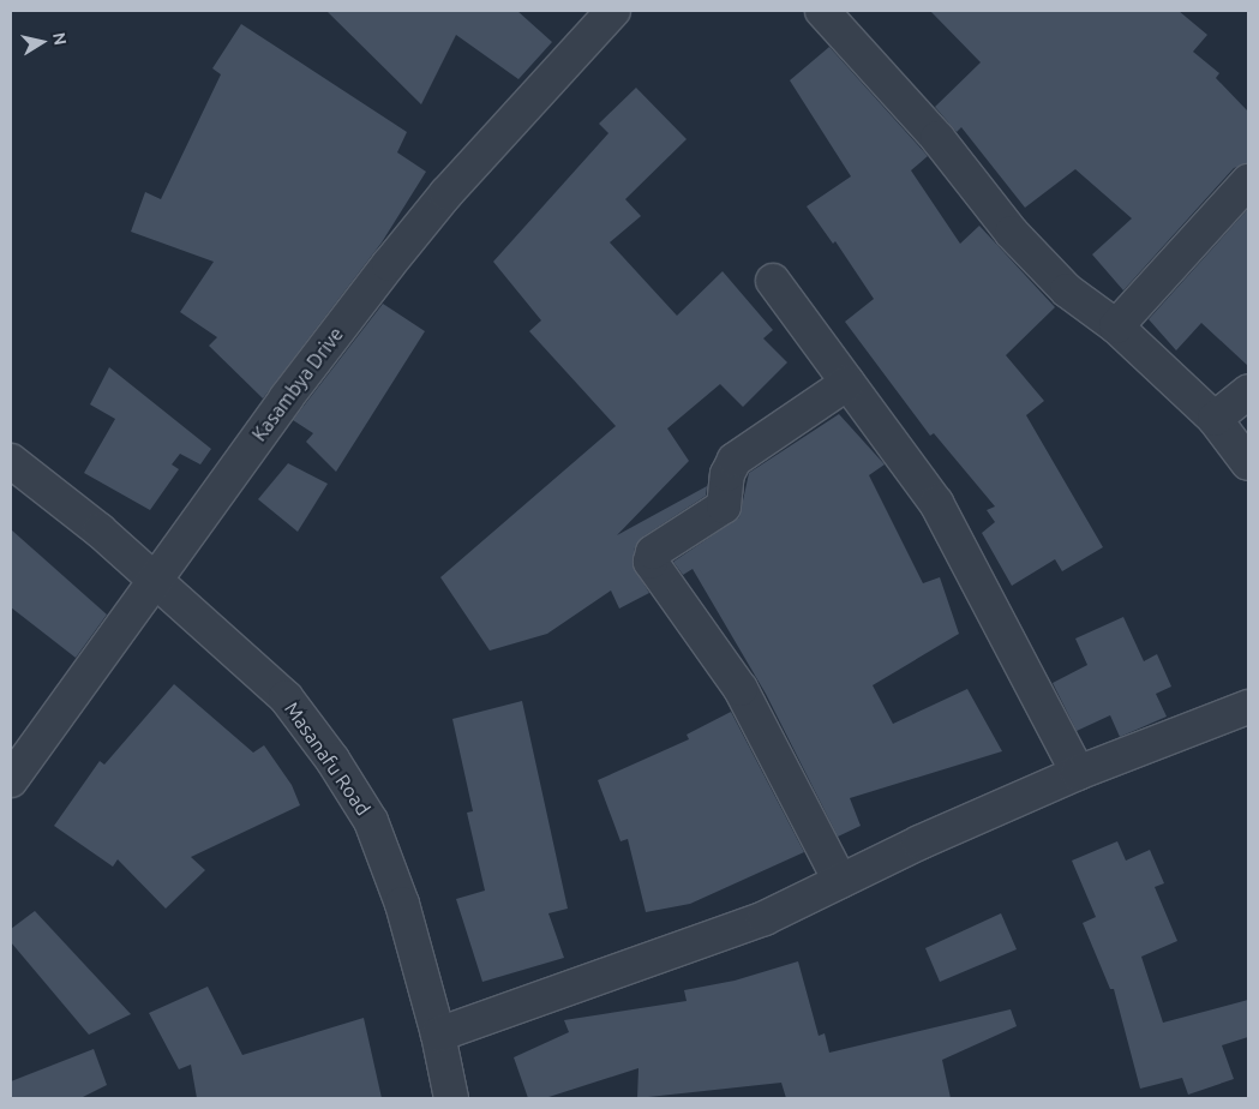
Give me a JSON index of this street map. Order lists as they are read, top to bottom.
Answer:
{
  "streets": {
    "street": ["Kasambya Drive", "Masanafu Road"]
  },
  "crossings": [
    ["Kasambya Drive", "Masanafu Road"]
  ],
  "north": "right"
}
